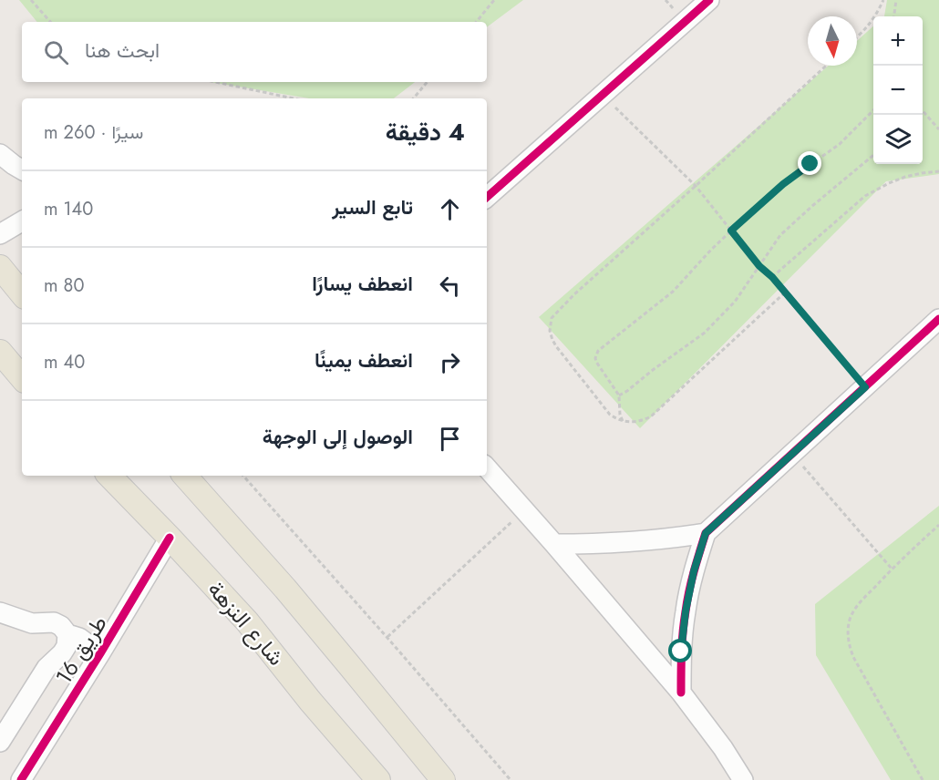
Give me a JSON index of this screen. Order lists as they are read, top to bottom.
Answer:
{
  "streets": {
    "main road": ["شارع النزهة"],
    "street": ["طريق 16"]
  },
  "crossings": [
    ["شارع النزهة", "طريق 16"]
  ],
  "north": "bottom",
  "page": {
    "map_buttons": ["+", "−"],
    "search": "ابحث هنا",
    "heading": ["4 دقيقة", "سيرًا · 260 m"],
    "list": [
      ["تابع السير", "140 m"],
      ["انعطف يسارًا", "80 m"],
      ["انعطف يمينًا", "40 m"],
      "الوصول إلى الوجهة"
    ]
  }
}
